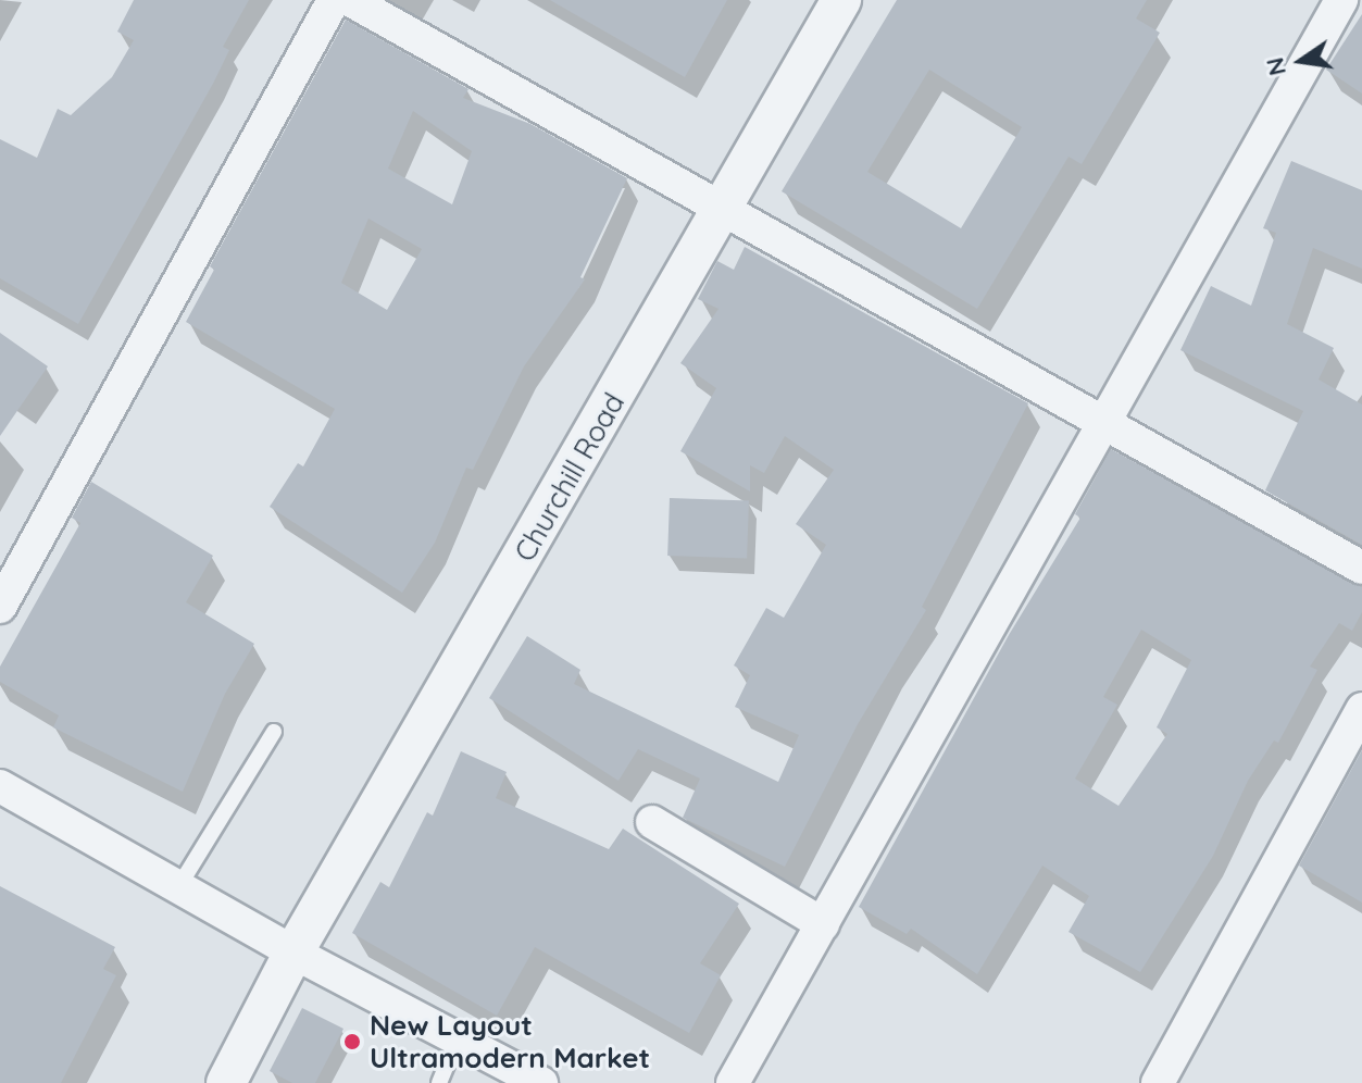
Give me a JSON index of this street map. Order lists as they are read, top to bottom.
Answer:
{
  "streets": {
    "street": ["Churchill Road"]
  },
  "places": ["New Layout Ultramodern Market"],
  "north": "left"
}
